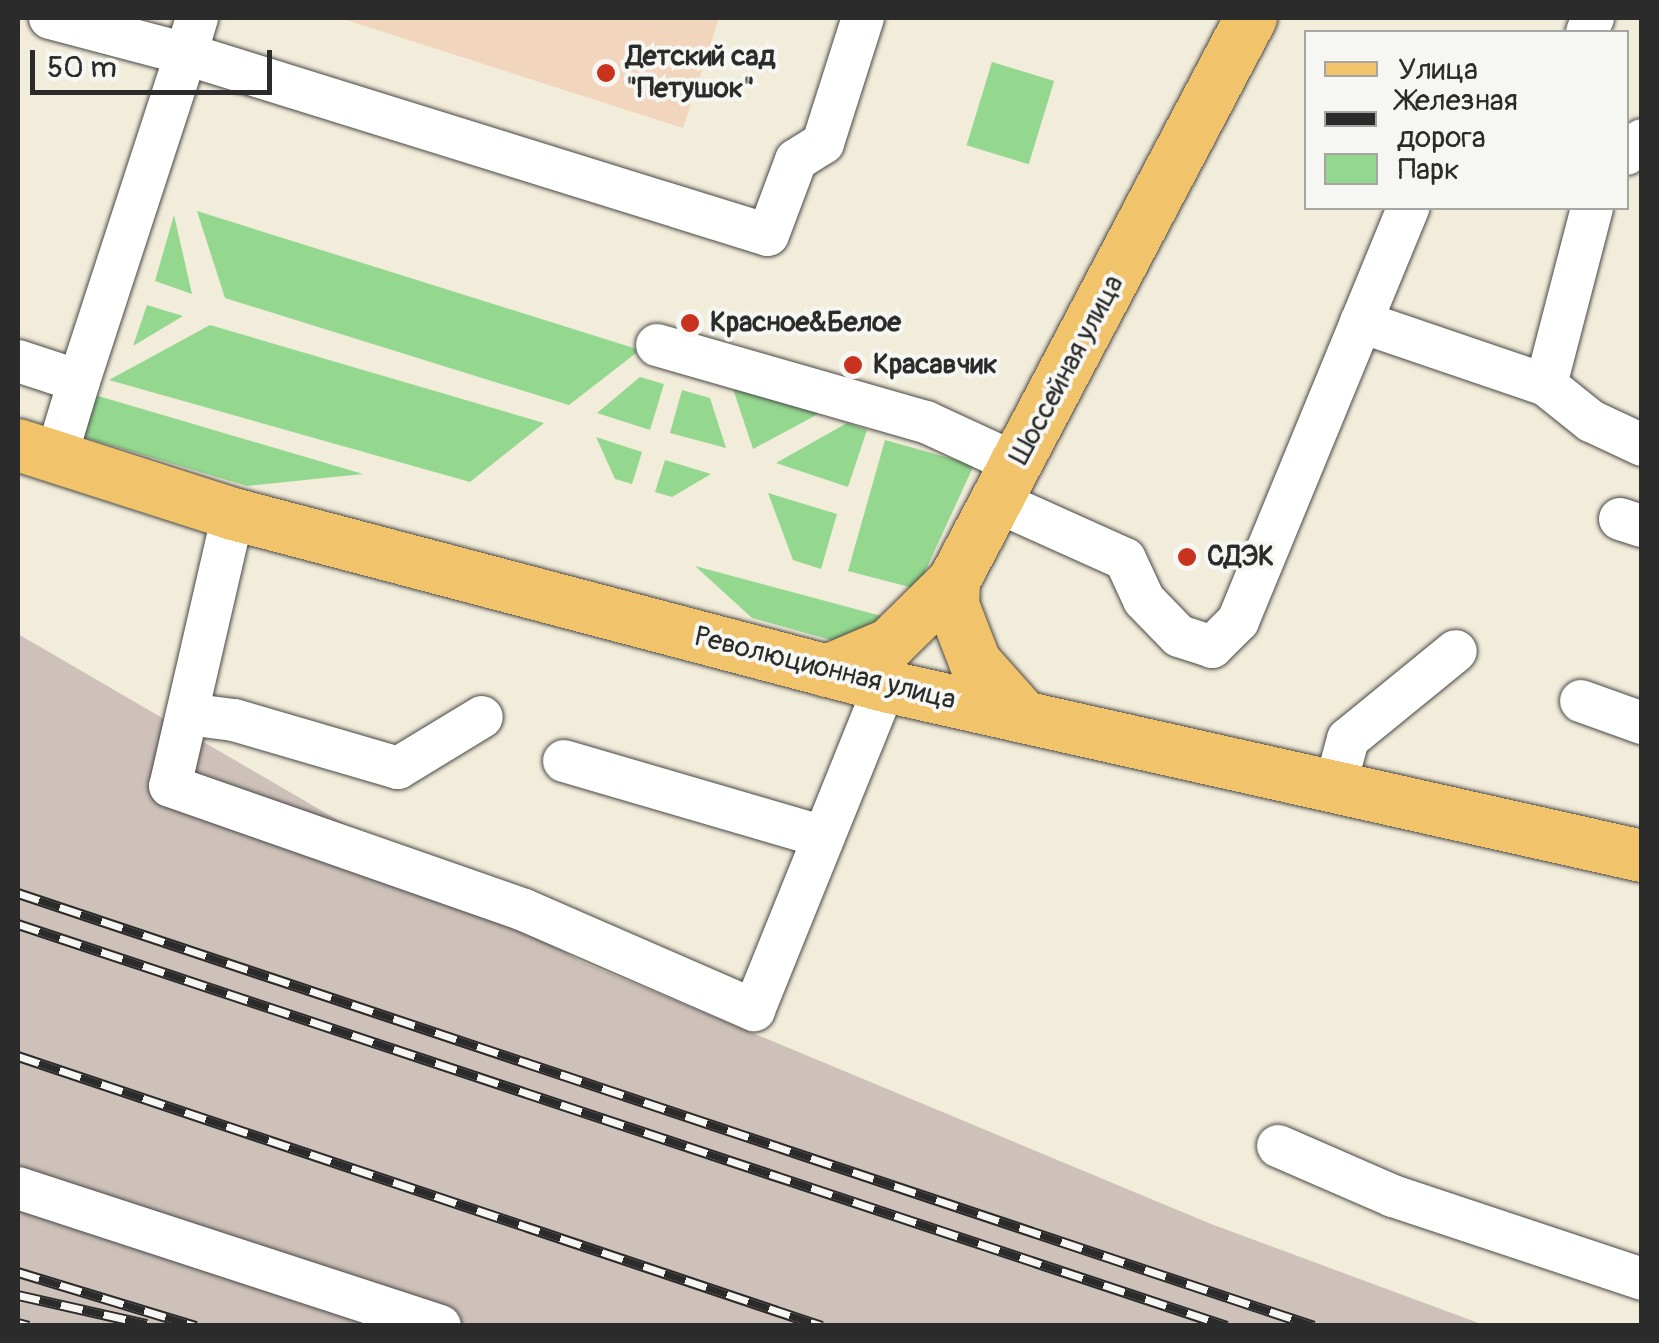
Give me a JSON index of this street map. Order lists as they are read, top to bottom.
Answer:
{
  "streets": {
    "main road": ["Шоссейная улица", "Революционная улица"]
  },
  "crossings": [
    ["Шоссейная улица", "Революционная улица"]
  ],
  "places": [
    "Детский сад \"Петушок\"",
    "Красное&Белое",
    "Красавчик",
    "СДЭК"
  ],
  "legend": ["Улица", "Железная дорога", "Парк"],
  "scale_bar": "50 m"
}
